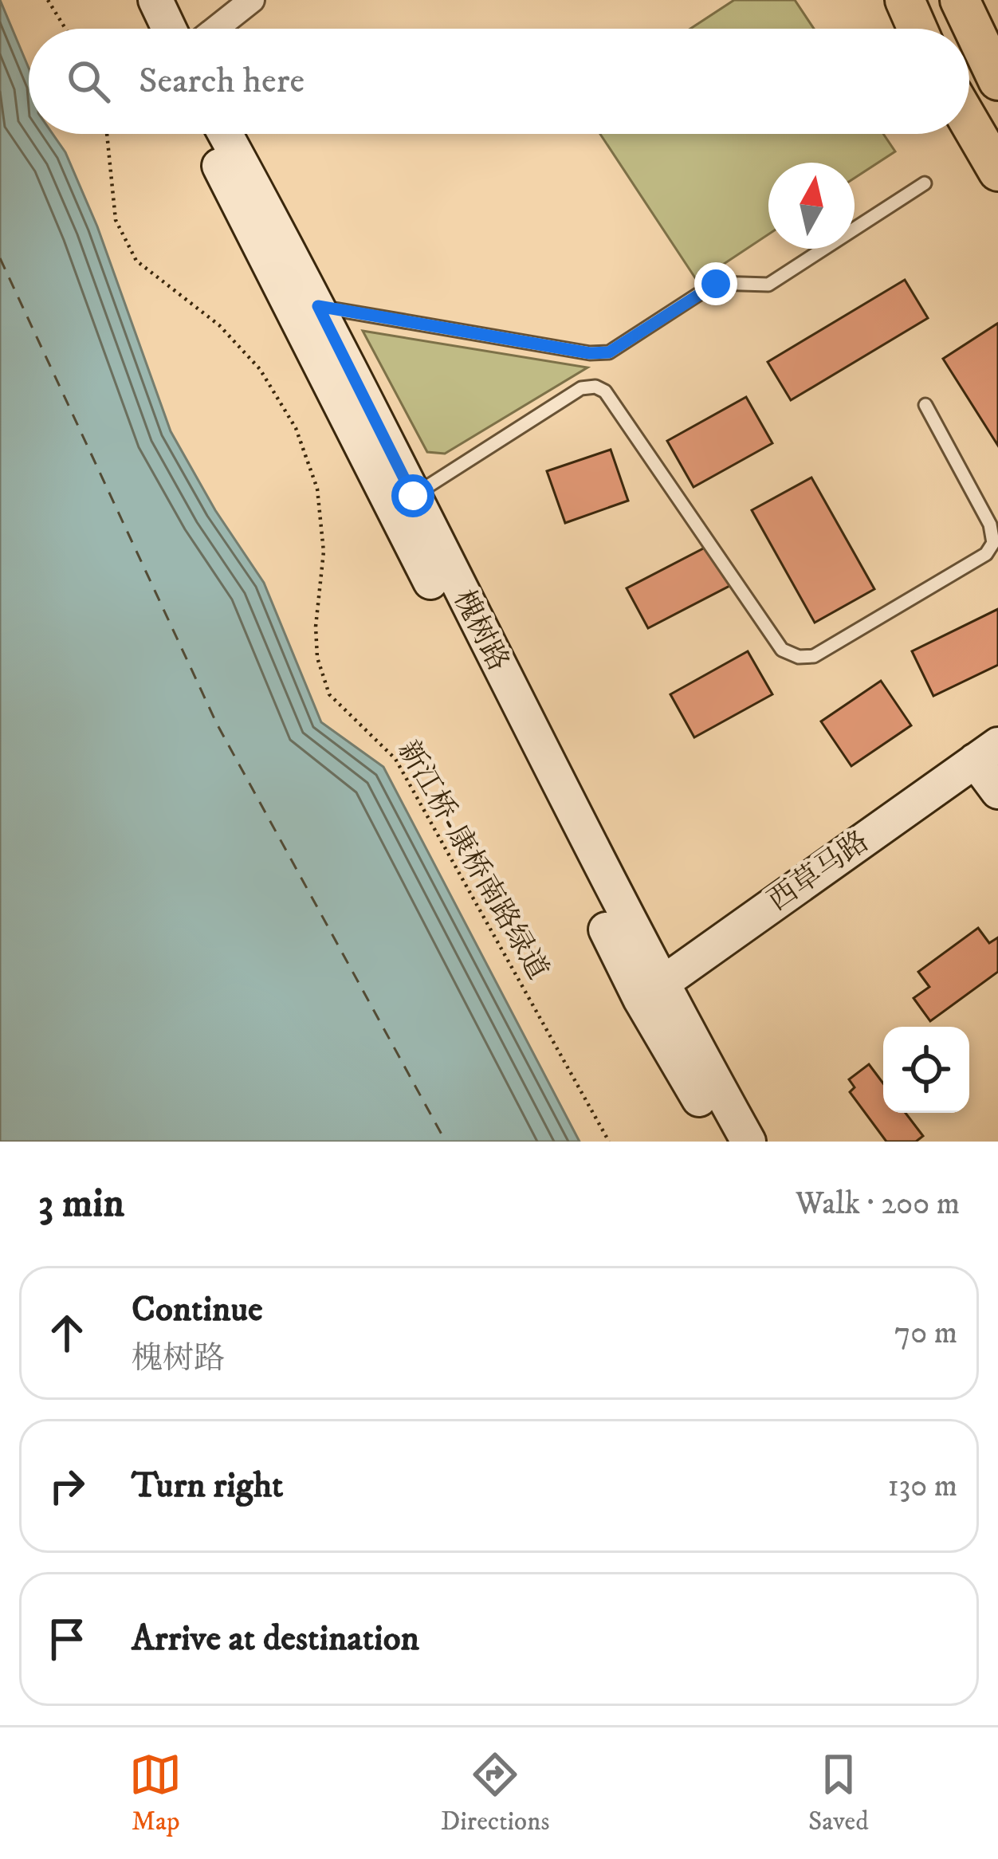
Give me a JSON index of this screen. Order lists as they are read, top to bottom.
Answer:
{
  "streets": {
    "main road": ["槐树路", "西草马路"],
    "path": ["新江桥-康桥南路绿道"]
  },
  "crossings": [
    ["槐树路", "西草马路"]
  ],
  "north": "top",
  "page": {
    "search": "Search here",
    "heading": ["3 min", "Walk · 200 m"],
    "list": [
      ["Continue", "槐树路", "70 m"],
      ["Turn right", "130 m"],
      "Arrive at destination"
    ],
    "nav": ["Map", "Directions", "Saved"]
  }
}
